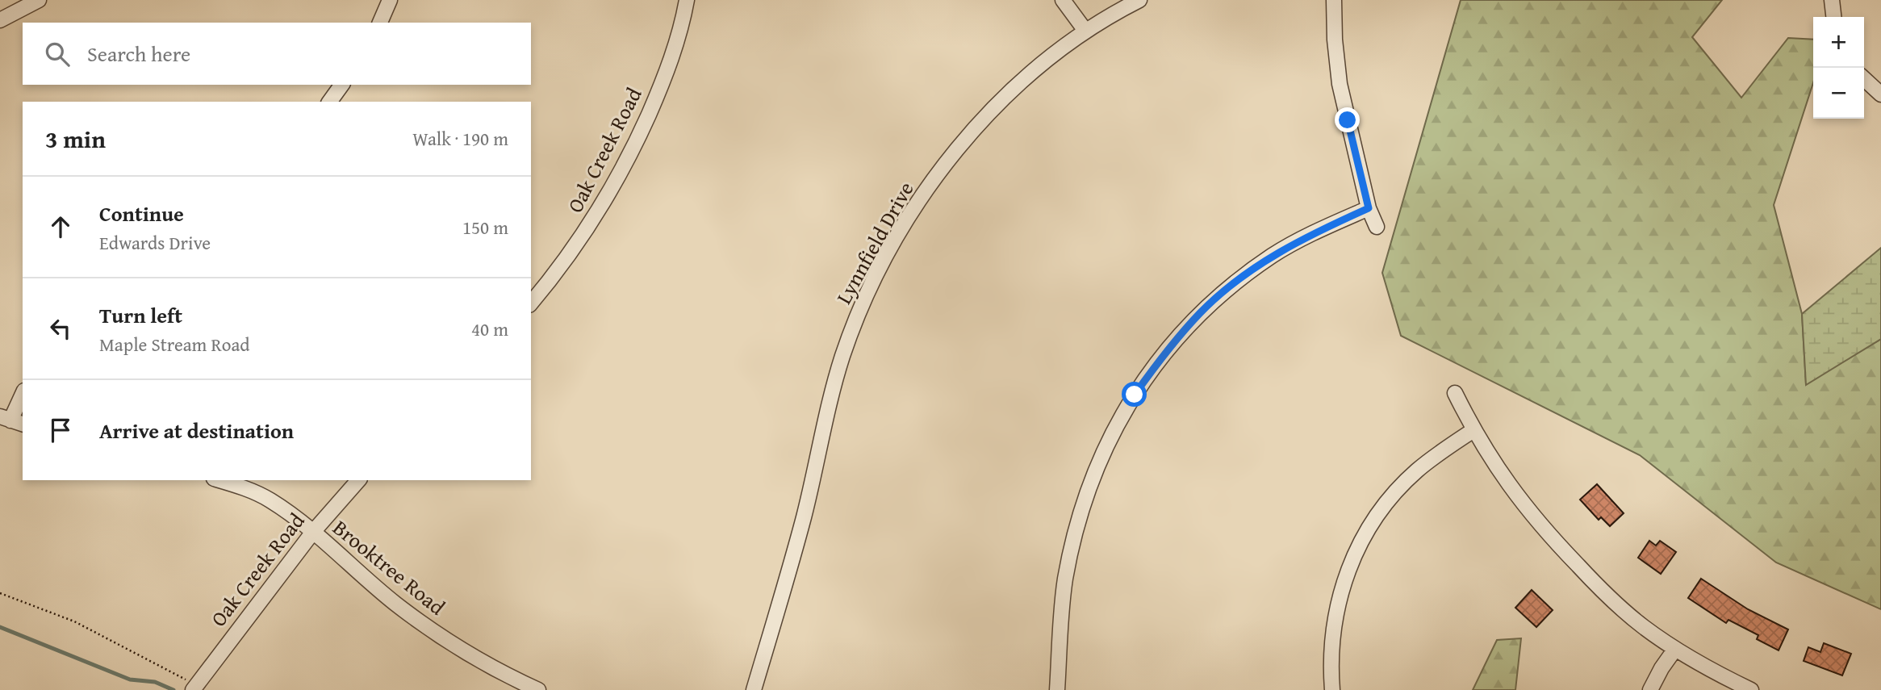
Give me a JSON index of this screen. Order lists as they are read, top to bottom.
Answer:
{
  "streets": {
    "street": ["Oak Creek Road", "Lynnfield Drive", "Brooktree Road"]
  },
  "crossings": [
    ["Oak Creek Road", "Brooktree Road"]
  ],
  "page": {
    "map_buttons": ["+", "−"],
    "search": "Search here",
    "heading": ["3 min", "Walk · 190 m"],
    "list": [
      ["Continue", "Edwards Drive", "150 m"],
      ["Turn left", "Maple Stream Road", "40 m"],
      "Arrive at destination"
    ]
  }
}
